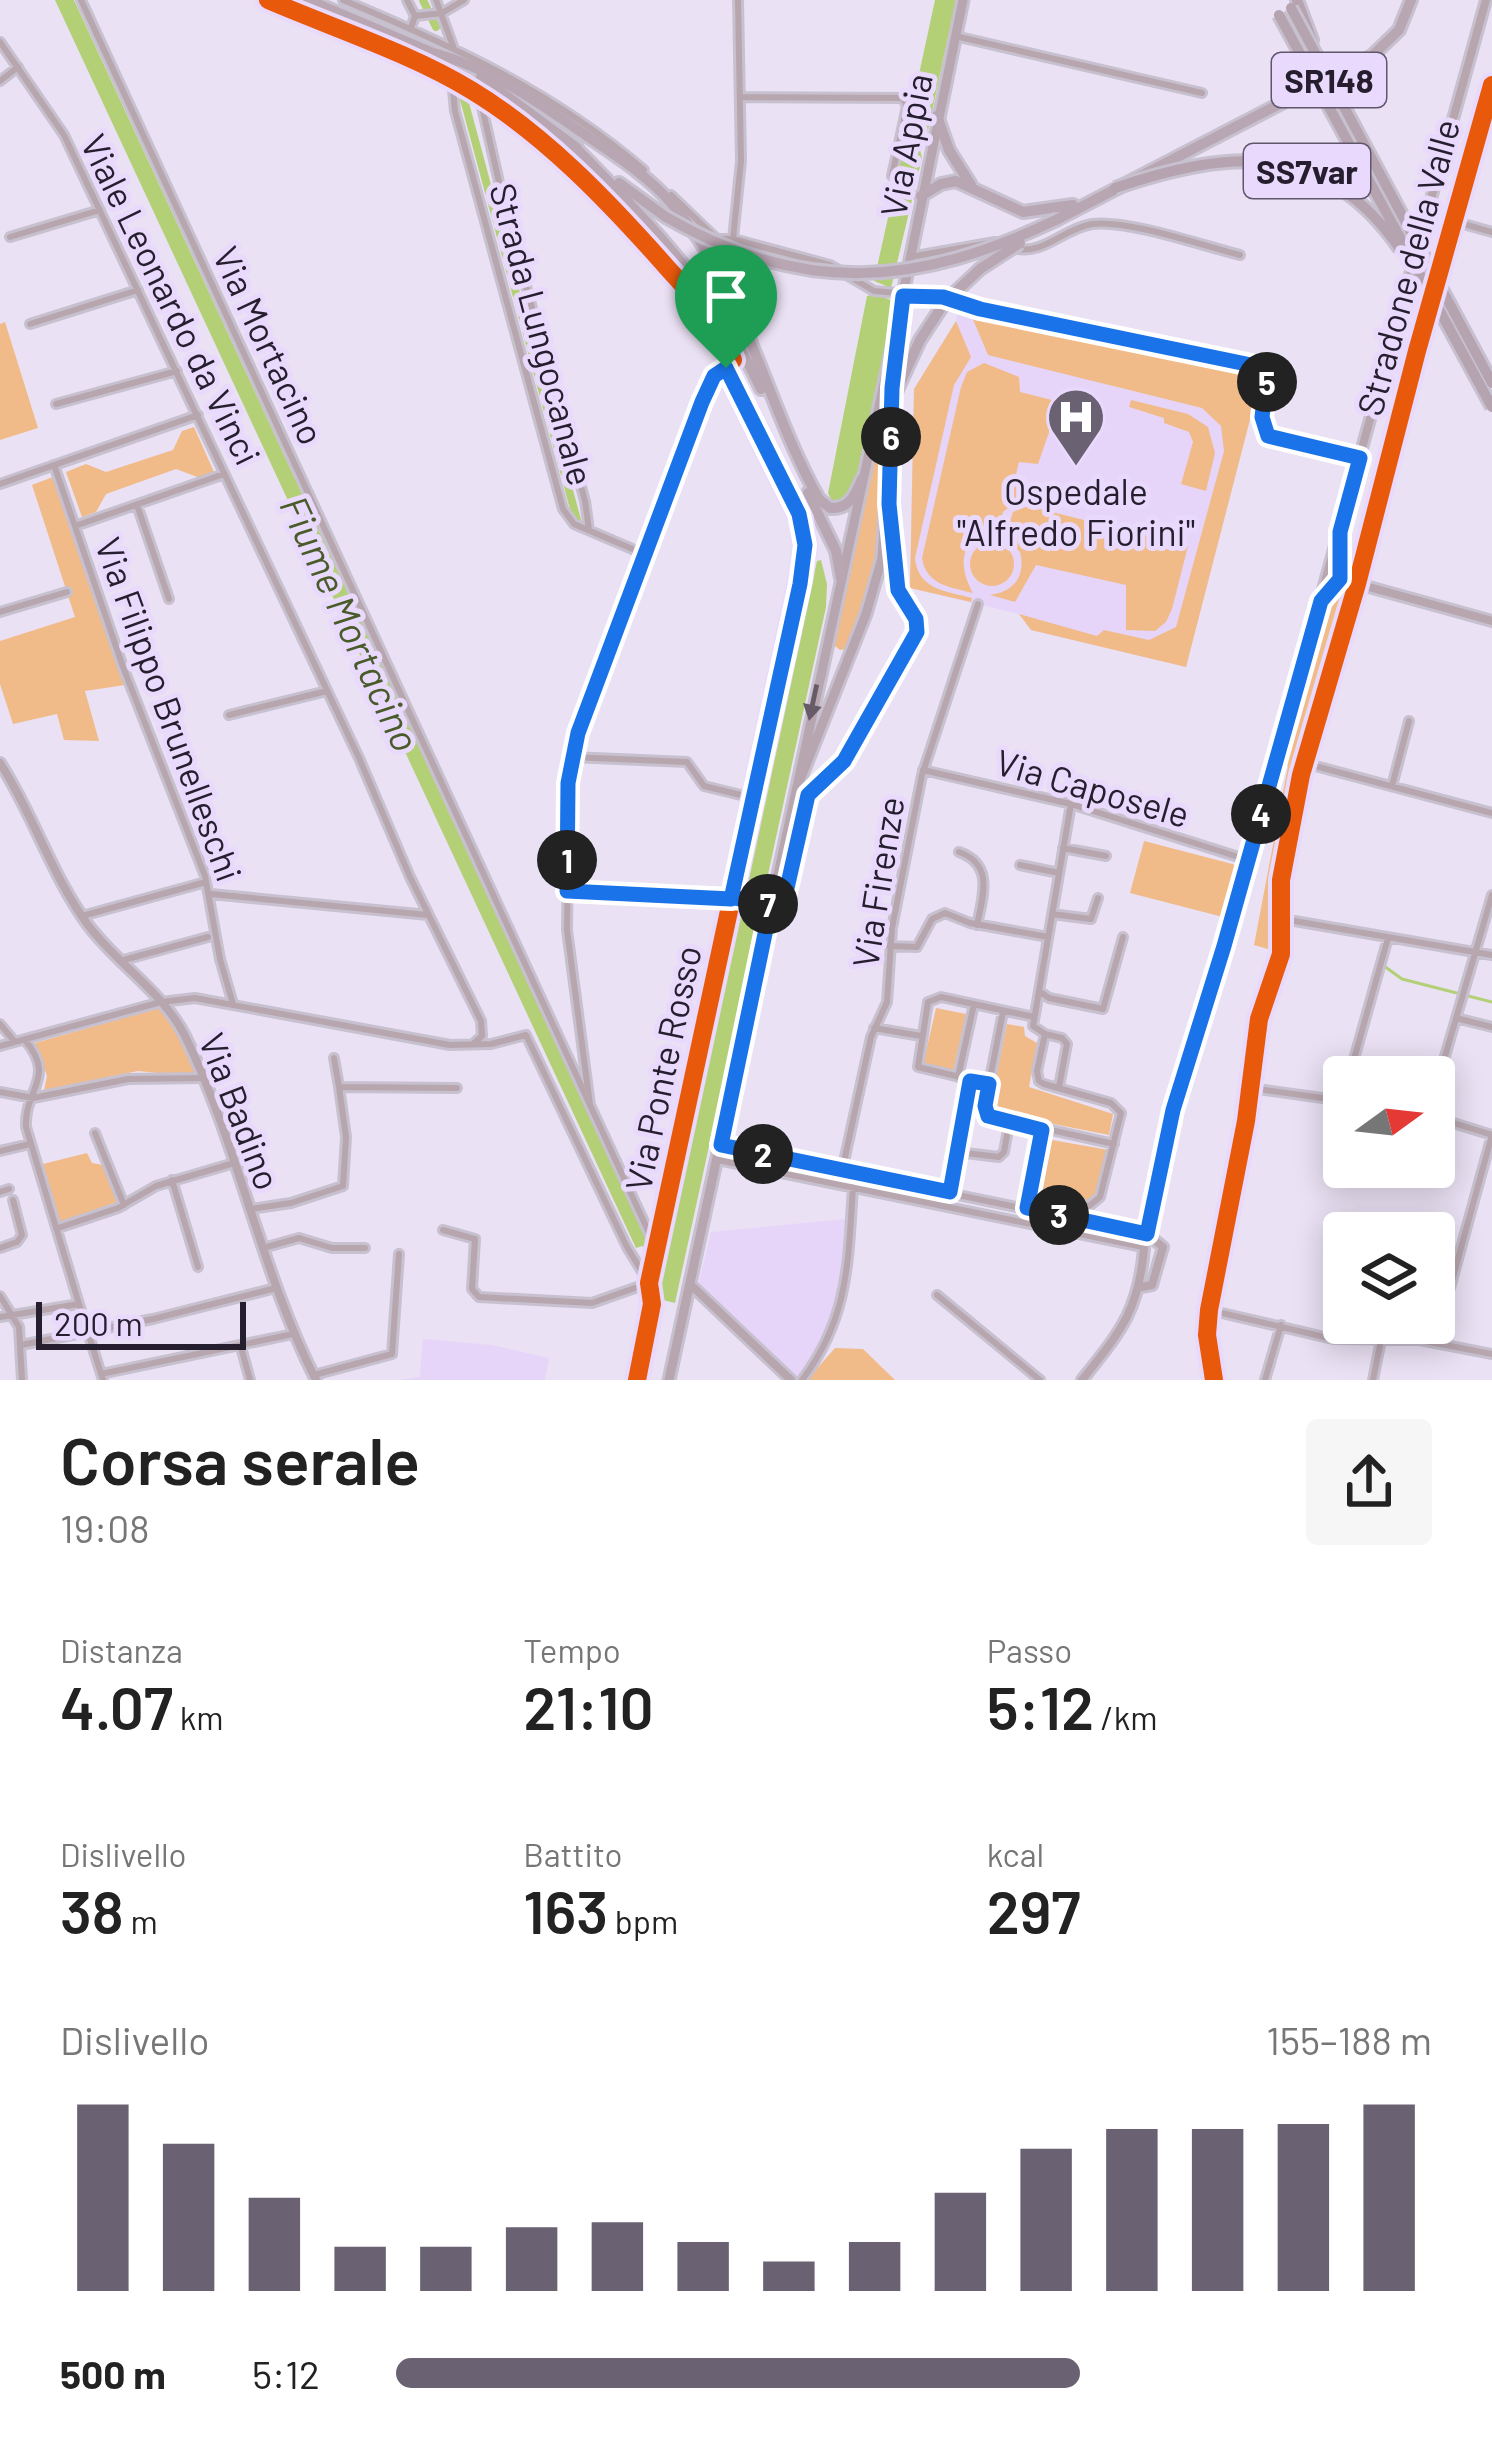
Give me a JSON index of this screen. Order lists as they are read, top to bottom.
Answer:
{
  "streets": {
    "highway": ["SS7var"],
    "main road": ["SR148", "Via Appia"],
    "street": [
      "Stradone della Valle",
      "Viale Leonardo da Vinci",
      "Strada Lungocanale",
      "Via Mortacino",
      "Via Filippo Brunelleschi",
      "Via Caposele",
      "Via Firenze",
      "Via Ponte Rosso",
      "Via Badino"
    ]
  },
  "crossings": [
    ["SR148", "Via Appia"],
    ["SR148", "SS7var"],
    ["Strada Lungocanale", "Via Ponte Rosso"],
    ["Via Mortacino", "Via Ponte Rosso"],
    ["Via Caposele", "Via Firenze"]
  ],
  "water": ["Fiume Mortacino"],
  "places": {
    "hospital": ["Ospedale \"Alfredo Fiorini\""]
  },
  "scale_bar": "200 m",
  "north": "right",
  "page": {
    "pins": [
      "5",
      "6",
      "4",
      "1",
      "7",
      "2",
      "3"
    ],
    "scale": "200 m",
    "heading": ["Corsa serale", "19:08"],
    "stats": [
      ["Distanza", "4.07 km"],
      ["Tempo", "21:10"],
      ["Passo", "5:12 /km"],
      ["Dislivello", "38 m"],
      ["Battito", "163 bpm"],
      ["kcal", "297"]
    ],
    "chart": ["Dislivello", "155–188 m"],
    "list": [
      {
        "name": "500 m",
        "note": "5:12"
      }
    ]
  }
}
